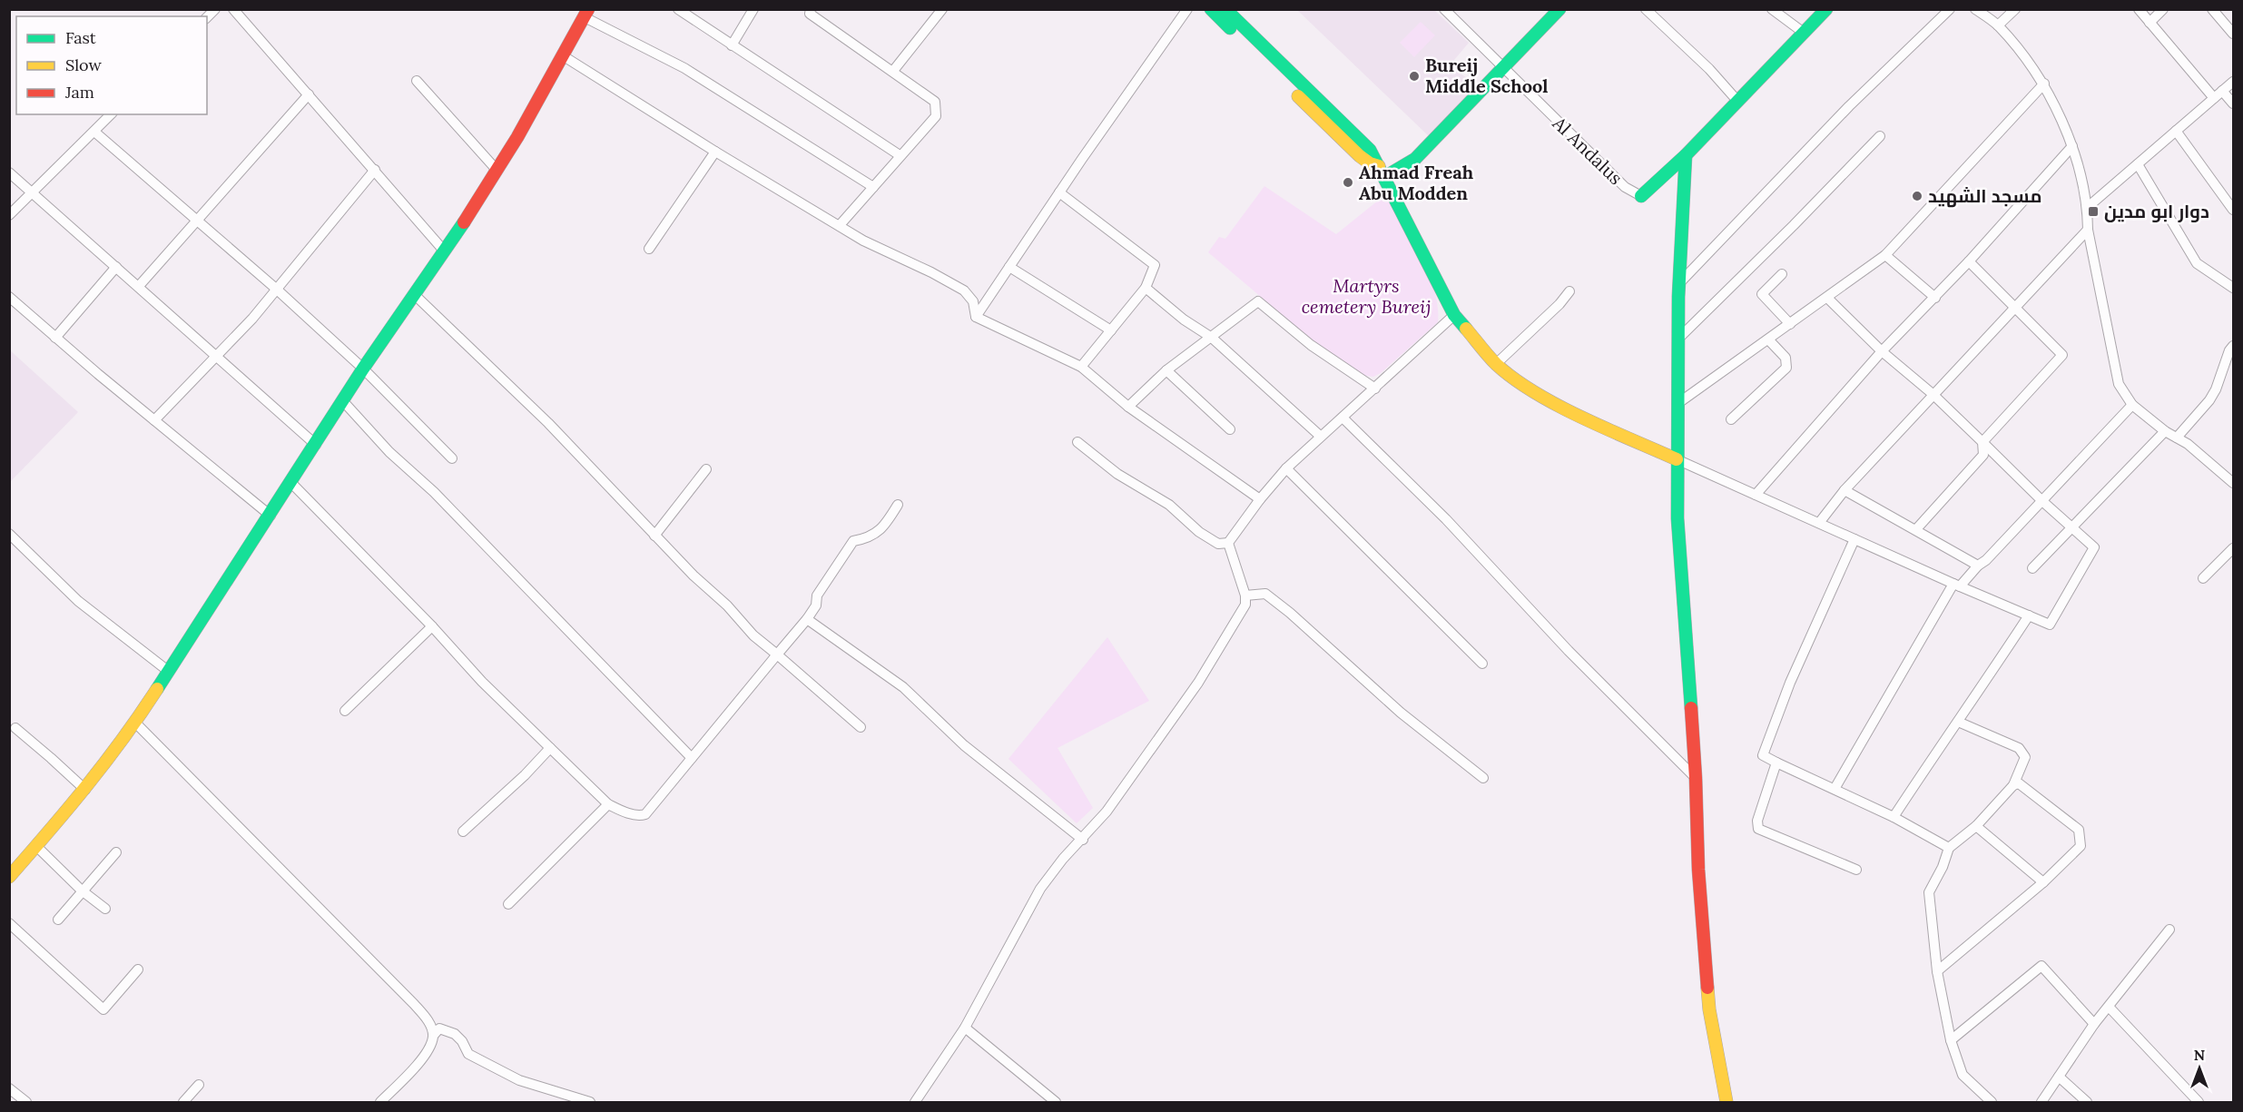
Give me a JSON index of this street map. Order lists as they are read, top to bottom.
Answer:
{
  "streets": {
    "street": ["Al Andalus"]
  },
  "parks": ["Martyrs cemetery Bureij"],
  "places": {
    "other": ["Bureij Middle School", "Ahmad Freah Abu Modden", "مسجد الشهيد"],
    "transit": ["دوار ابو مدين"]
  },
  "legend": ["Fast", "Slow", "Jam"],
  "north": "top"
}
